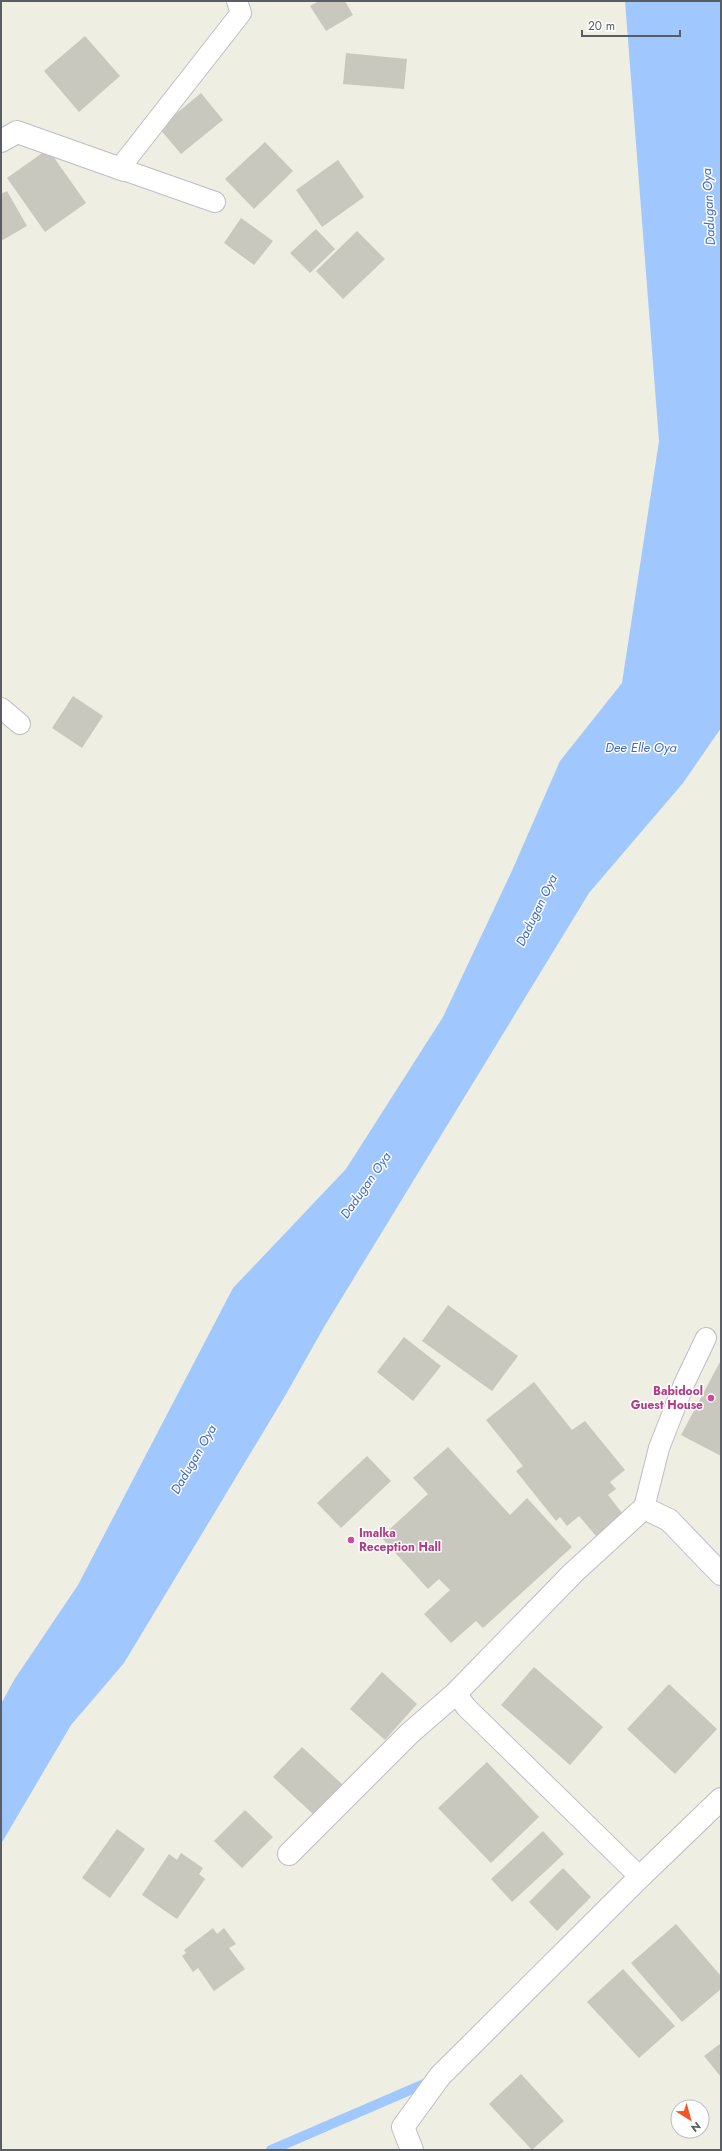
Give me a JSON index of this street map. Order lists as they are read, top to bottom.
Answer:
{
  "water": ["Dadugan Oya", "Dee Elle Oya"],
  "places": ["Babidool Guest House", "Imalka Reception Hall"],
  "scale_bar": "20 m",
  "north": "bottom right"
}
